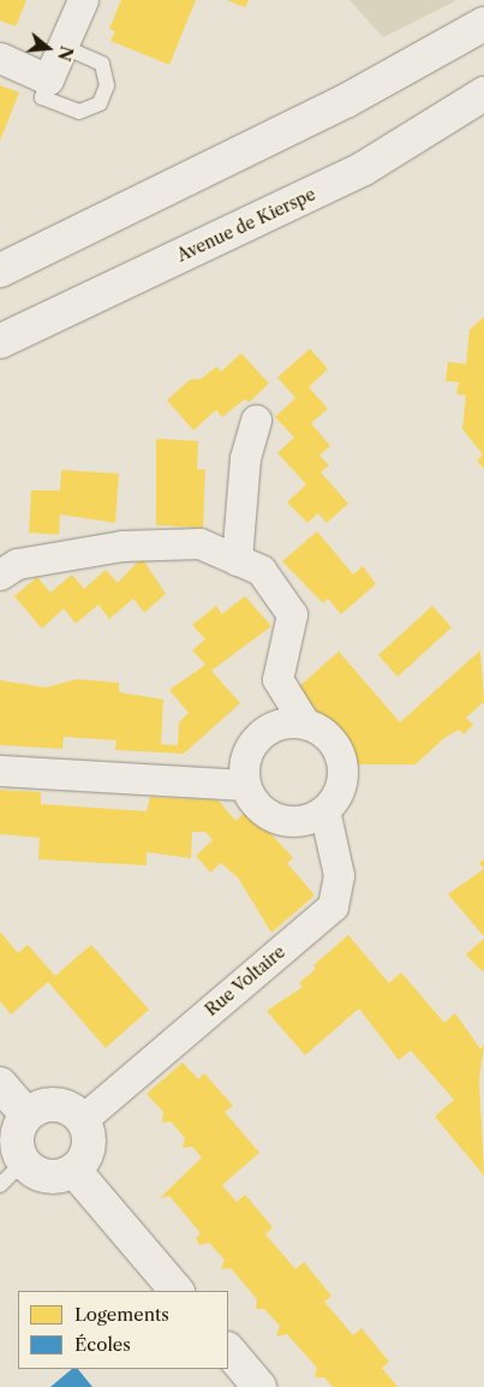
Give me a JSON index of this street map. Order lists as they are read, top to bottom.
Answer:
{
  "streets": {
    "main road": ["Avenue de Kierspe"],
    "street": ["Rue Voltaire"]
  },
  "legend": ["Logements", "Écoles"],
  "north": "right"
}
